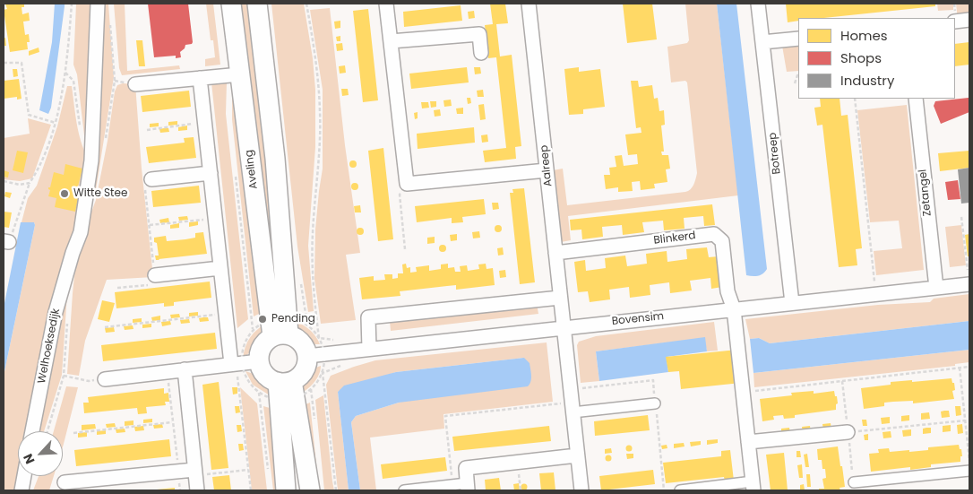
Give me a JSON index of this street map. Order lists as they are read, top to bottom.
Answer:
{
  "streets": {
    "main road": ["Aveling"],
    "street": [
      "Botreep",
      "Aalreep",
      "Zetangel",
      "Blinkerd",
      "Bovensim",
      "Welhoeksedijk"
    ]
  },
  "crossings": [
    ["Botreep", "Bovensim"],
    ["Aalreep", "Blinkerd"],
    ["Aalreep", "Bovensim"],
    ["Aveling", "Bovensim"],
    ["Zetangel", "Bovensim"],
    ["Blinkerd", "Bovensim"]
  ],
  "places": ["Witte Stee", "Pending"],
  "legend": ["Homes", "Shops", "Industry"],
  "north": "bottom left"
}
